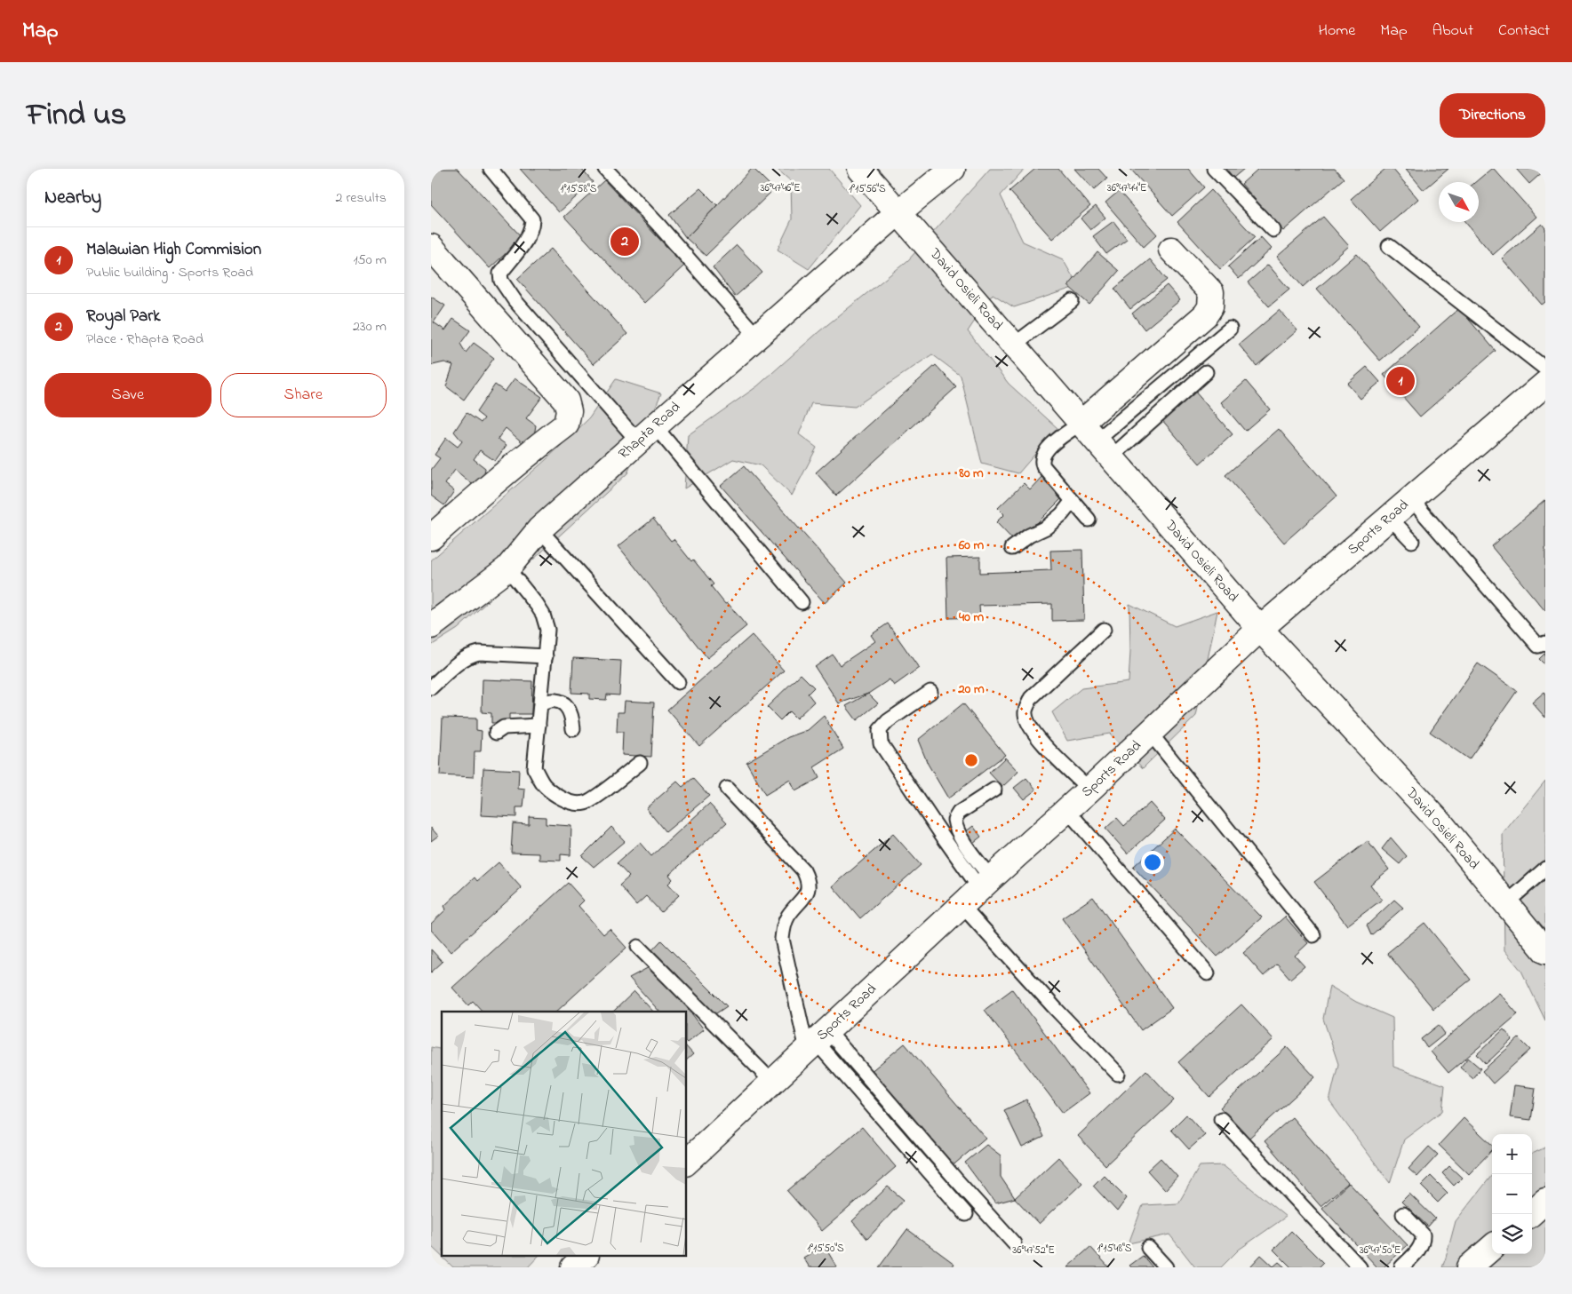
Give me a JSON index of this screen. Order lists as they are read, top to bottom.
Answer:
{
  "streets": {
    "street": ["David Osieli Road", "Rhapta Road", "Sports Road"]
  },
  "crossings": [
    ["David Osieli Road", "Rhapta Road"],
    ["David Osieli Road", "Sports Road"]
  ],
  "north": "bottom right",
  "page": {
    "header": "Map",
    "nav": [
      "Home",
      "Map",
      "About",
      "Contact"
    ],
    "title": "Find us",
    "buttons": [
      "Directions",
      ["Save", "Share"]
    ],
    "heading": ["Nearby", "2 results"],
    "pins": ["2", "1"],
    "list": [
      {
        "mark": "1",
        "name": "Malawian High Commision",
        "note": "Public building · Sports Road",
        "value": "150 m"
      },
      {
        "mark": "2",
        "name": "Royal Park",
        "note": "Place · Rhapta Road",
        "value": "230 m"
      }
    ],
    "map_buttons": ["+", "−"]
  },
  "coordinates": [
    "36°47'44\"E",
    "36°47'46\"E",
    "1°15'58\"S",
    "1°15'56\"S",
    "1°15'50\"S",
    "1°15'48\"S",
    "36°47'52\"E",
    "36°47'50\"E"
  ],
  "rings": [
    "80 m",
    "60 m",
    "40 m",
    "20 m"
  ]
}
